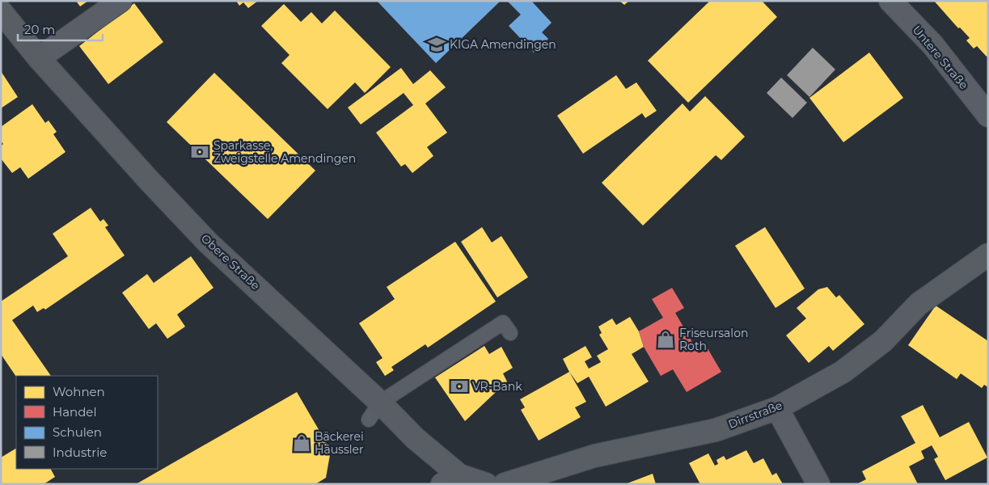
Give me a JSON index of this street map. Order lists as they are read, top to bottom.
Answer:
{
  "streets": {
    "street": ["Untere Straße", "Obere Straße", "Dirrstraße"]
  },
  "places": {
    "school or university": ["KIGA Amendingen"],
    "bank": ["Sparkasse, Zweigstelle Amendingen", "VR-Bank"],
    "shop": ["Friseursalon Roth", "Bäckerei Häussler"]
  },
  "legend": [
    "Wohnen",
    "Handel",
    "Schulen",
    "Industrie"
  ],
  "scale_bar": "20 m"
}
